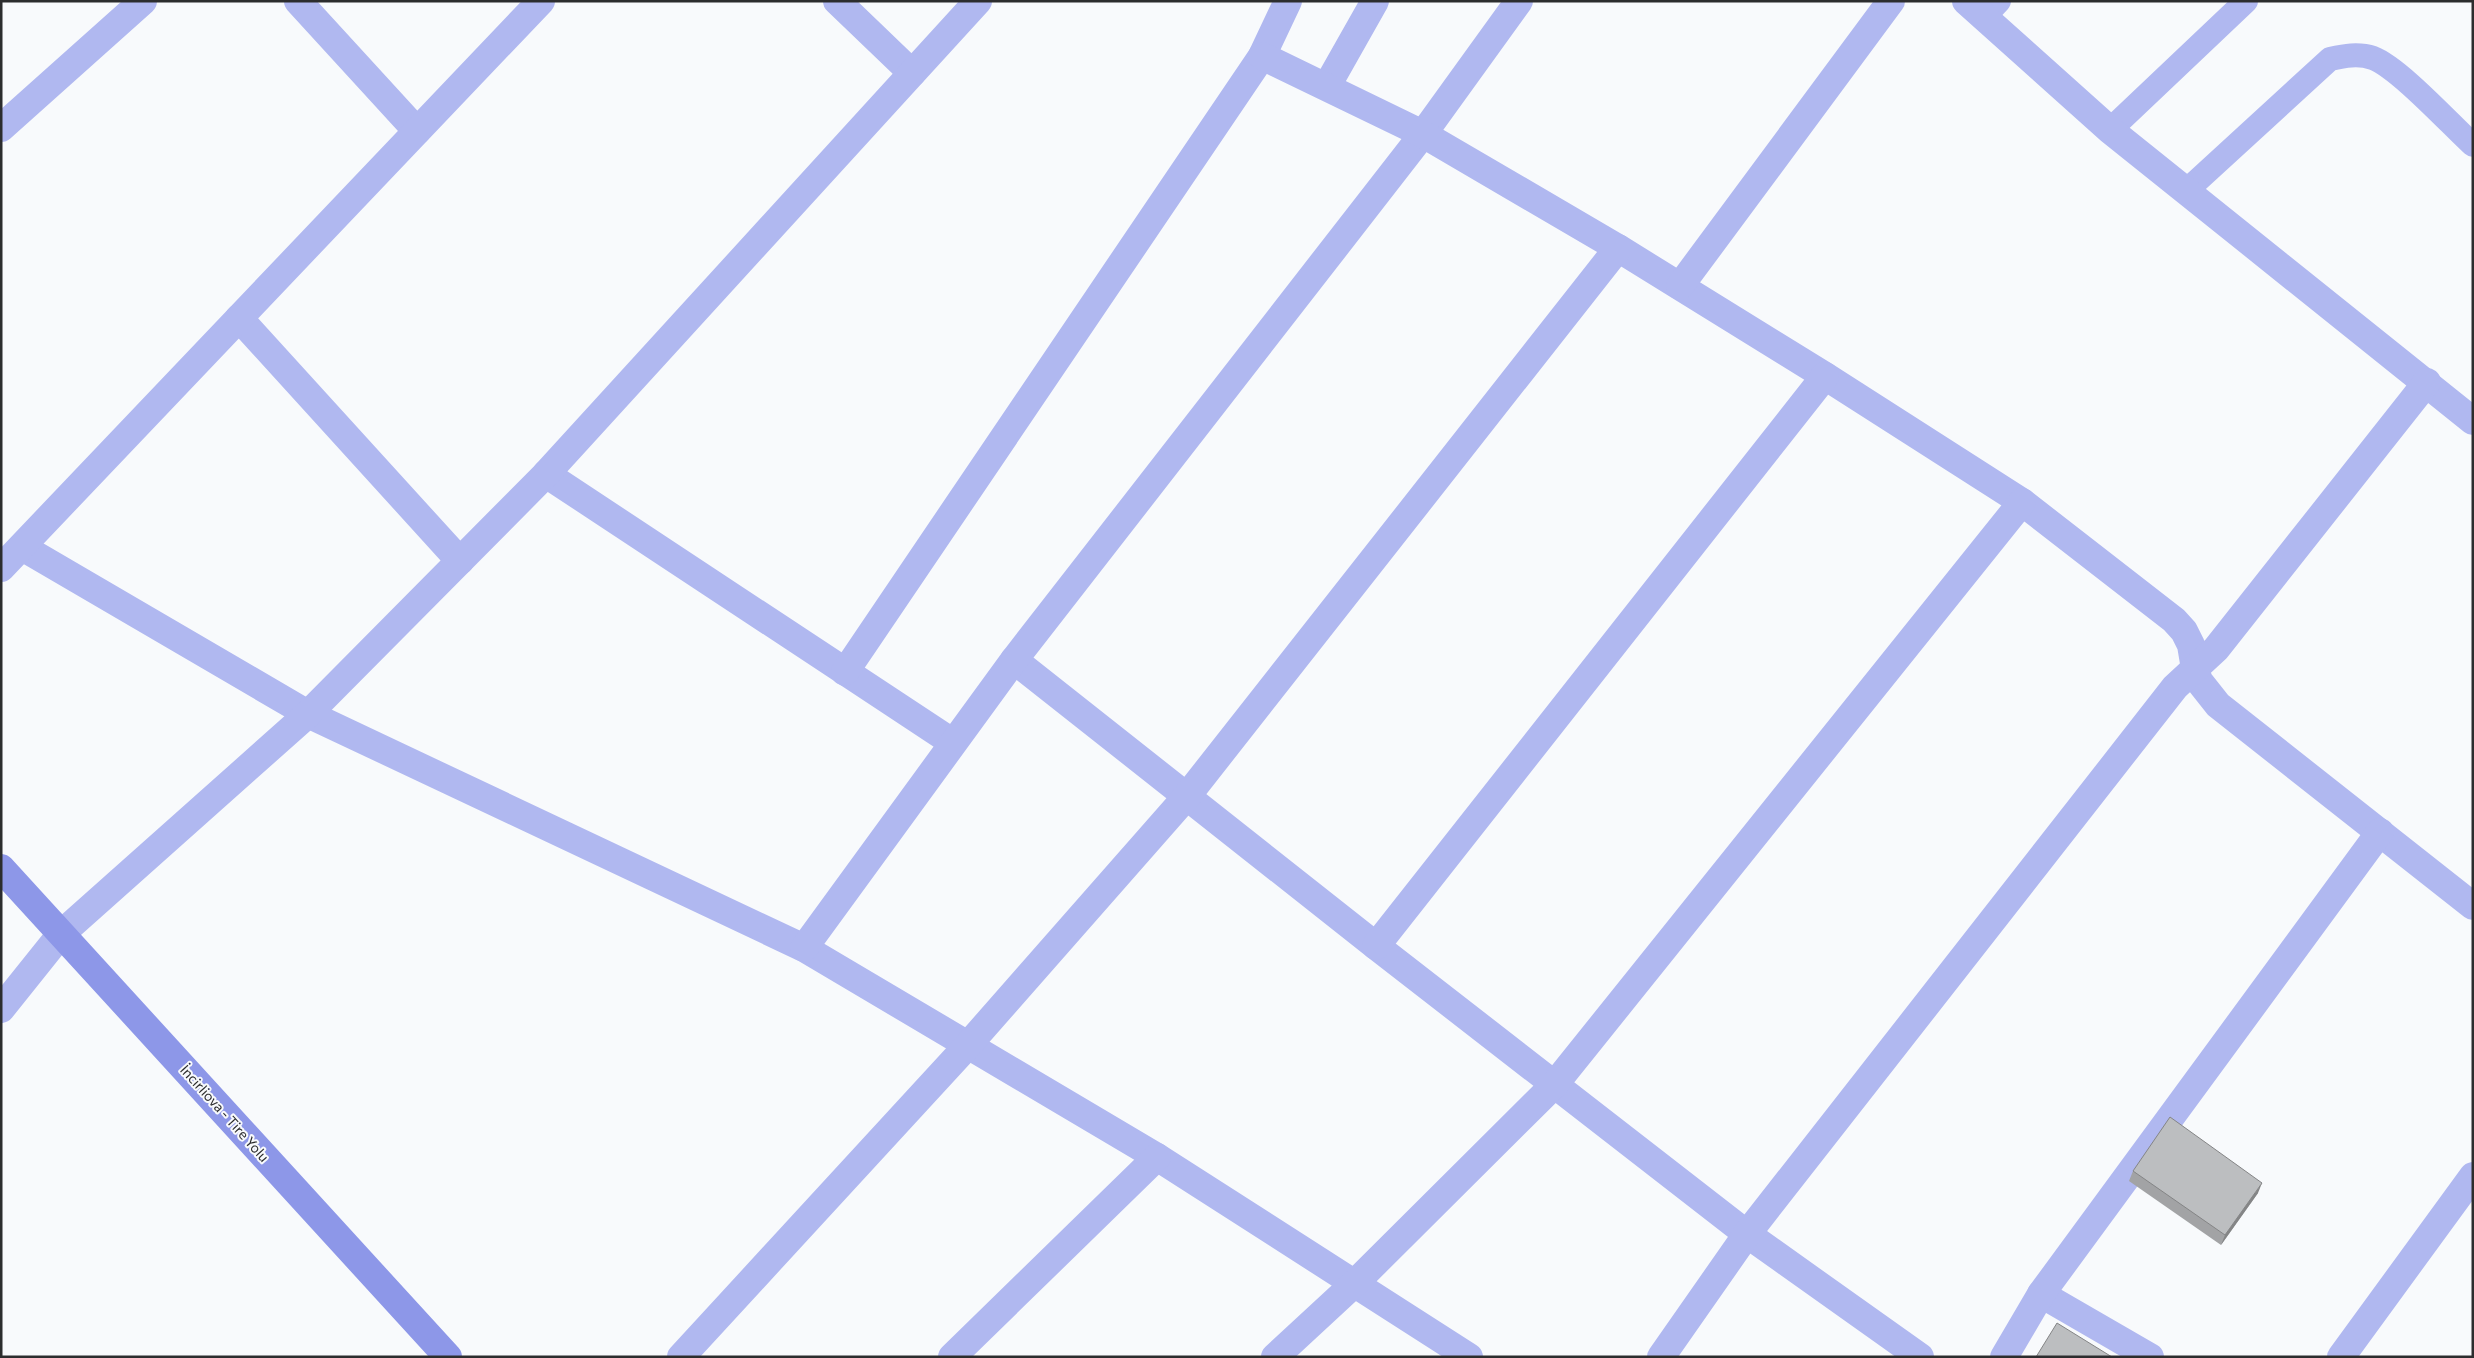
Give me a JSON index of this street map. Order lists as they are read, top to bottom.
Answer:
{
  "streets": {
    "main road": ["İncirliova - Tire Yolu"]
  }
}
